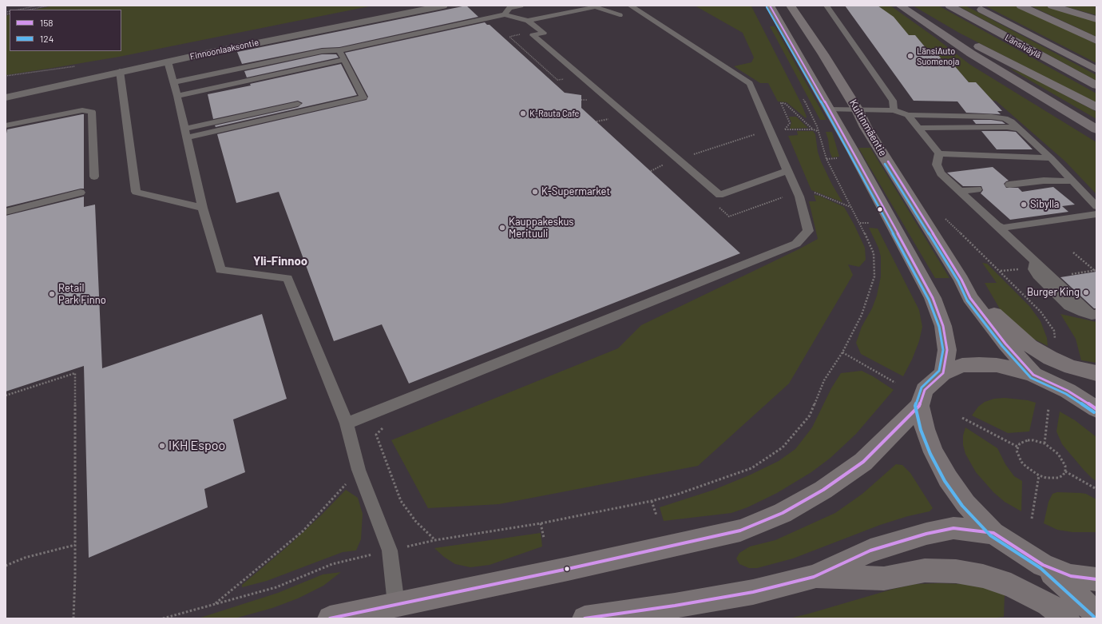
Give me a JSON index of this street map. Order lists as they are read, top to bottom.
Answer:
{
  "streets": {
    "highway": ["Länsiväylä"],
    "main road": ["Kuitinmäentie"],
    "street": ["Finnoonlaaksontie"]
  },
  "districts": ["Yli-Finnoo"],
  "places": [
    "LänsiAuto Suomenoja",
    "K-Rauta Cafe",
    "K-Supermarket",
    "Sibylla",
    "Kauppakeskus Merituuli",
    "Burger King",
    "Retail Park Finno",
    "IKH Espoo"
  ],
  "lines": ["transit line 158", "transit line 124"],
  "legend": ["158", "124"]
}
